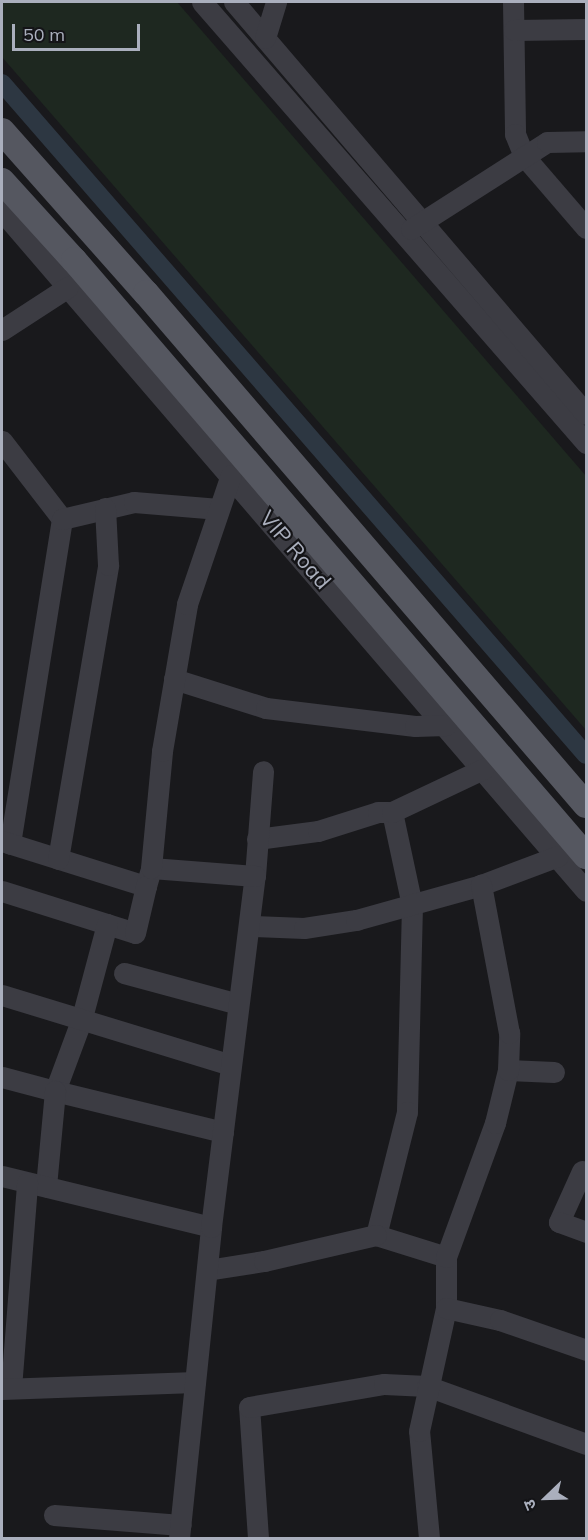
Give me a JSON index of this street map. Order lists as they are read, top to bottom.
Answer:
{
  "streets": {
    "main road": ["VIP Road"]
  },
  "scale_bar": "50 m",
  "north": "bottom left"
}
